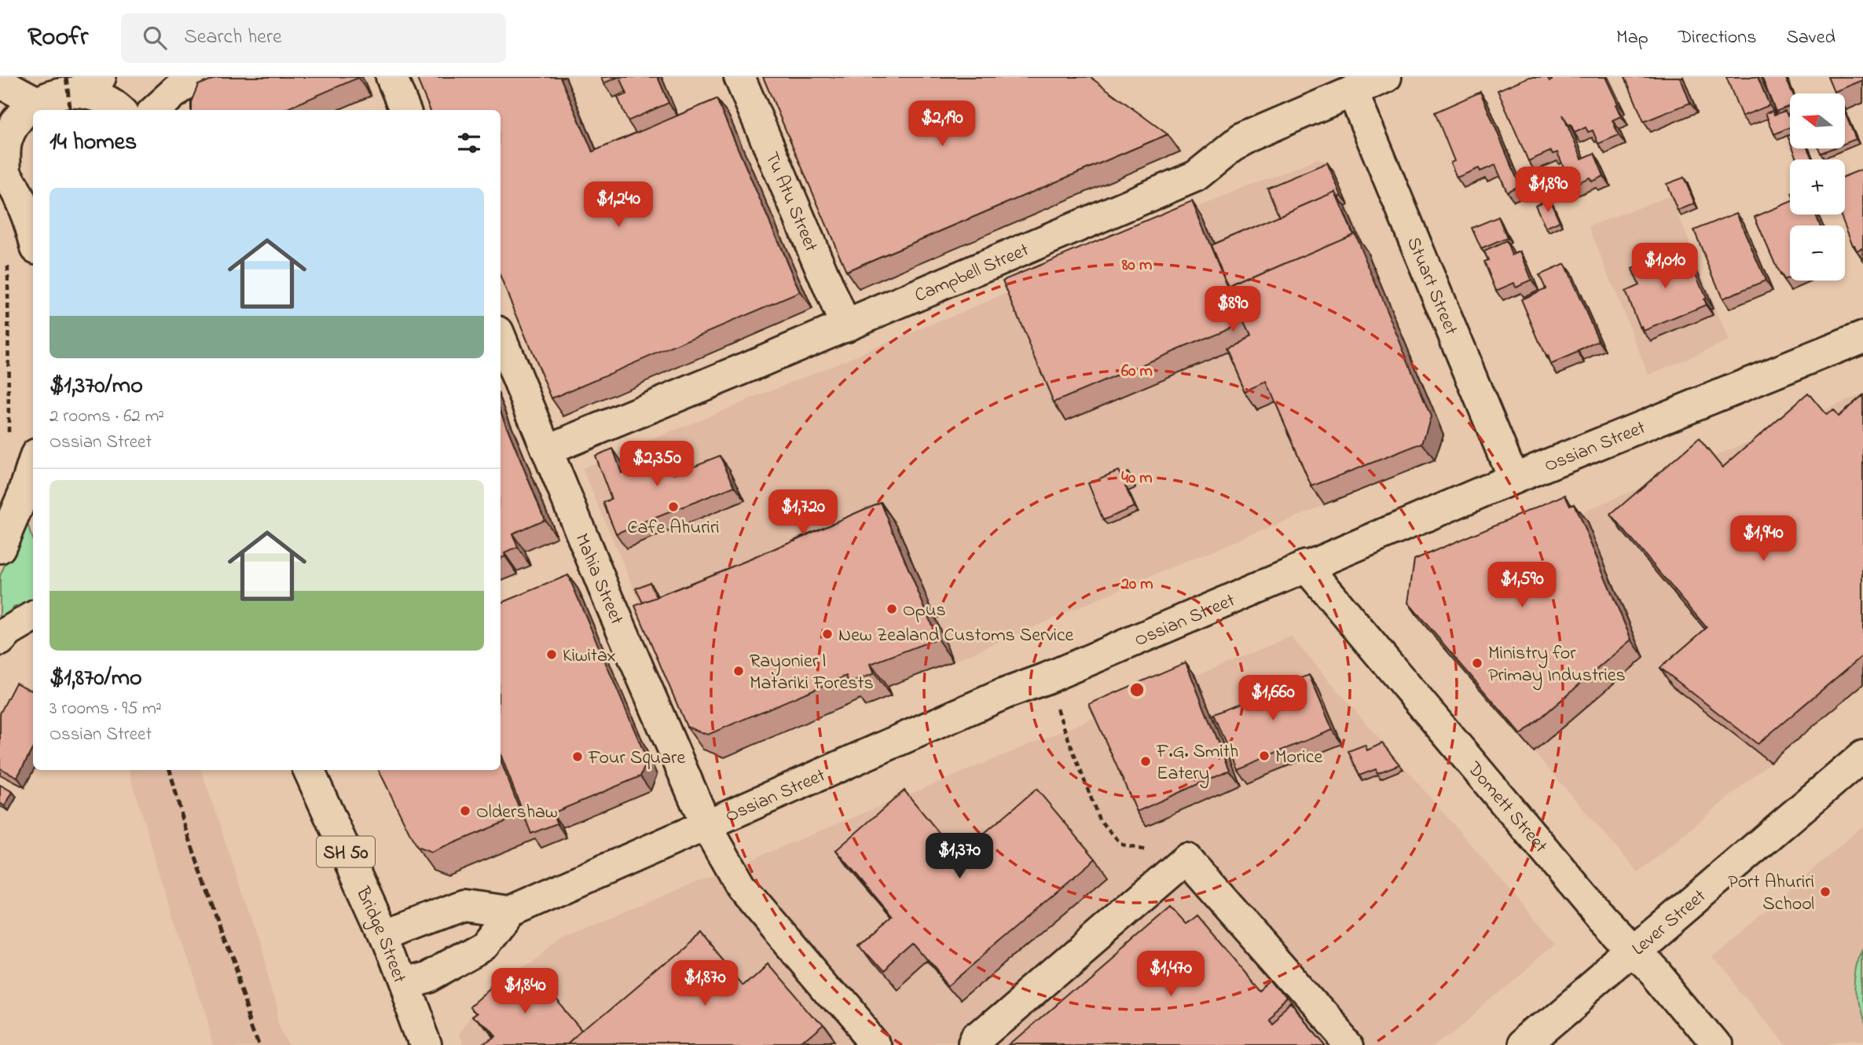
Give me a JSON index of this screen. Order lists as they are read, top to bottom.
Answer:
{
  "streets": {
    "main road": [
      "Tu Atu Street",
      "Campbell Street",
      "Stuart Street",
      "Ossian Street",
      "Mahia Street",
      "Domett Street",
      "SH 50",
      "Lever Street",
      "Bridge Street"
    ]
  },
  "crossings": [
    ["Tu Atu Street", "Campbell Street"],
    ["Campbell Street", "Stuart Street"],
    ["Campbell Street", "Mahia Street"],
    ["Stuart Street", "Ossian Street"],
    ["Ossian Street", "Mahia Street"],
    ["Ossian Street", "Domett Street"],
    ["Ossian Street", "Bridge Street"],
    ["Domett Street", "Lever Street"]
  ],
  "places": [
    "Cafe Ahuriri",
    "Opus",
    "New Zealand Customs Service",
    "Kiwitax",
    "Ministry for Primay Industries",
    "Rayonier | Matariki Forests",
    "Morice",
    "Four Square",
    "F.G. Smith Eatery",
    "Oldershaw",
    "Port Ahuriri School"
  ],
  "north": "left",
  "page": {
    "header": "Roofr",
    "search": "Search here",
    "nav": ["Map", "Directions", "Saved"],
    "map_buttons": ["+", "−"],
    "price": [
      "$2,190",
      "$1,890",
      "$1,240",
      "$1,010",
      "$890",
      "$2,350",
      "$1,720",
      "$1,940",
      "$1,590",
      "$1,660",
      "$1,370",
      "$1,470",
      "$1,870",
      "$1,840"
    ],
    "heading": "14 homes",
    "list": [
      {
        "name": "$1,370/mo",
        "note": "2 rooms · 62 m² · Ossian Street"
      },
      {
        "name": "$1,870/mo",
        "note": "3 rooms · 95 m² · Ossian Street"
      }
    ]
  },
  "rings": [
    "80 m",
    "60 m",
    "40 m",
    "20 m"
  ]
}
